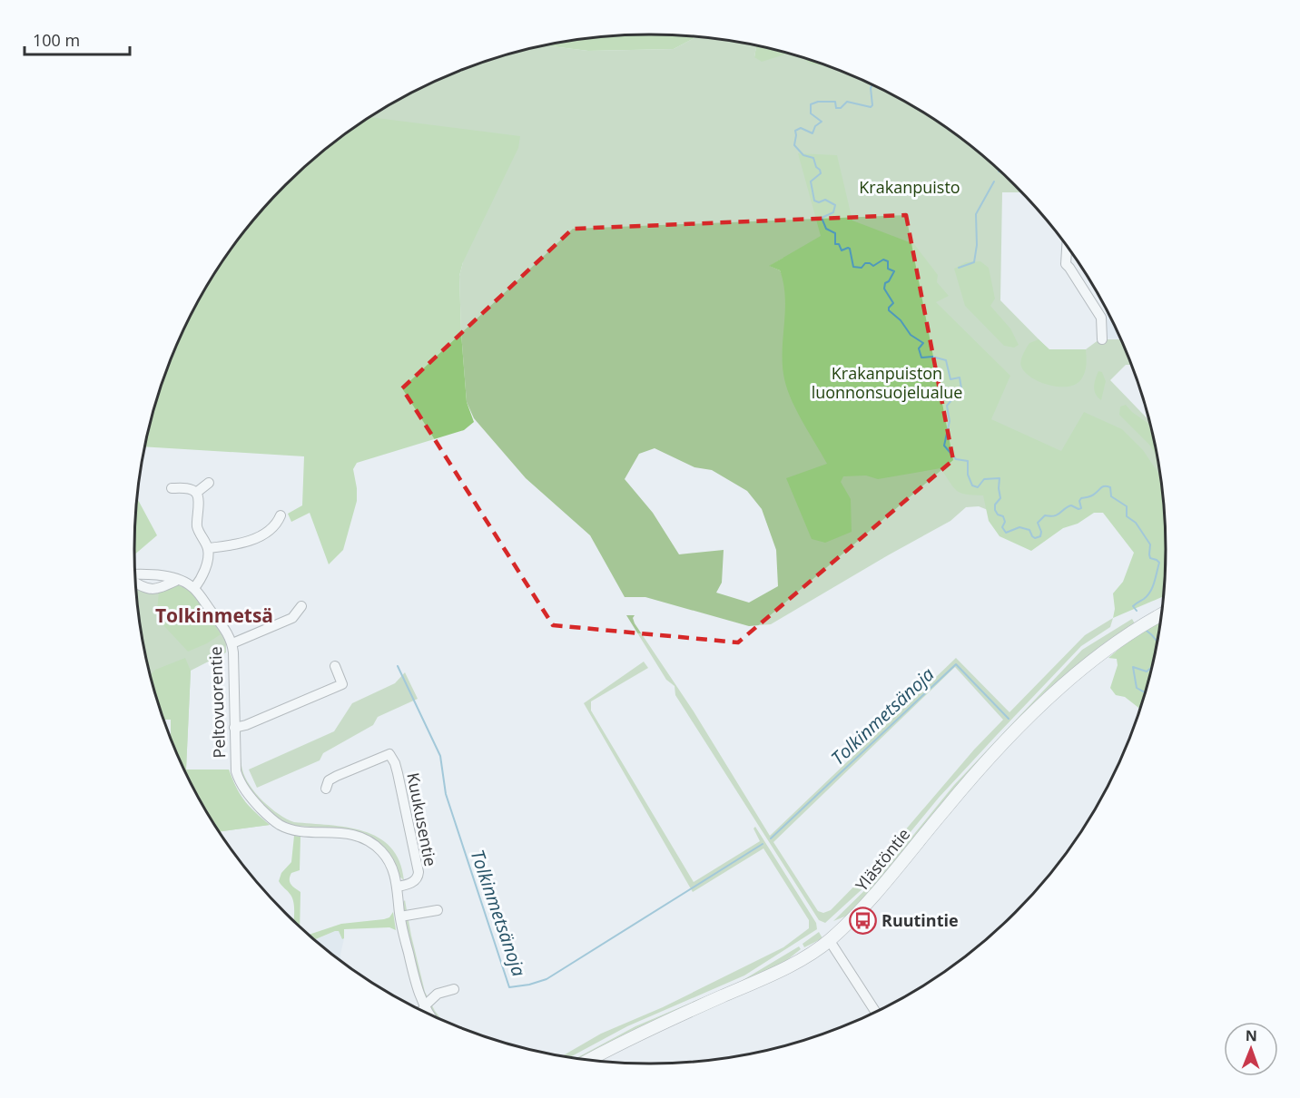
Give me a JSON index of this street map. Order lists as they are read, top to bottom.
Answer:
{
  "streets": {
    "main road": ["Ylästöntie"],
    "street": ["Peltovuorentie", "Kuukusentie"]
  },
  "crossings": [
    ["Peltovuorentie", "Kuukusentie"]
  ],
  "districts": ["Tolkinmetsä"],
  "water": ["Tolkinmetsänoja"],
  "parks": ["Krakanpuisto", "Krakanpuiston luonnonsuojelualue"],
  "places": {
    "bus stop": ["Ruutintie"]
  },
  "scale_bar": "100 m",
  "north": "top"
}
